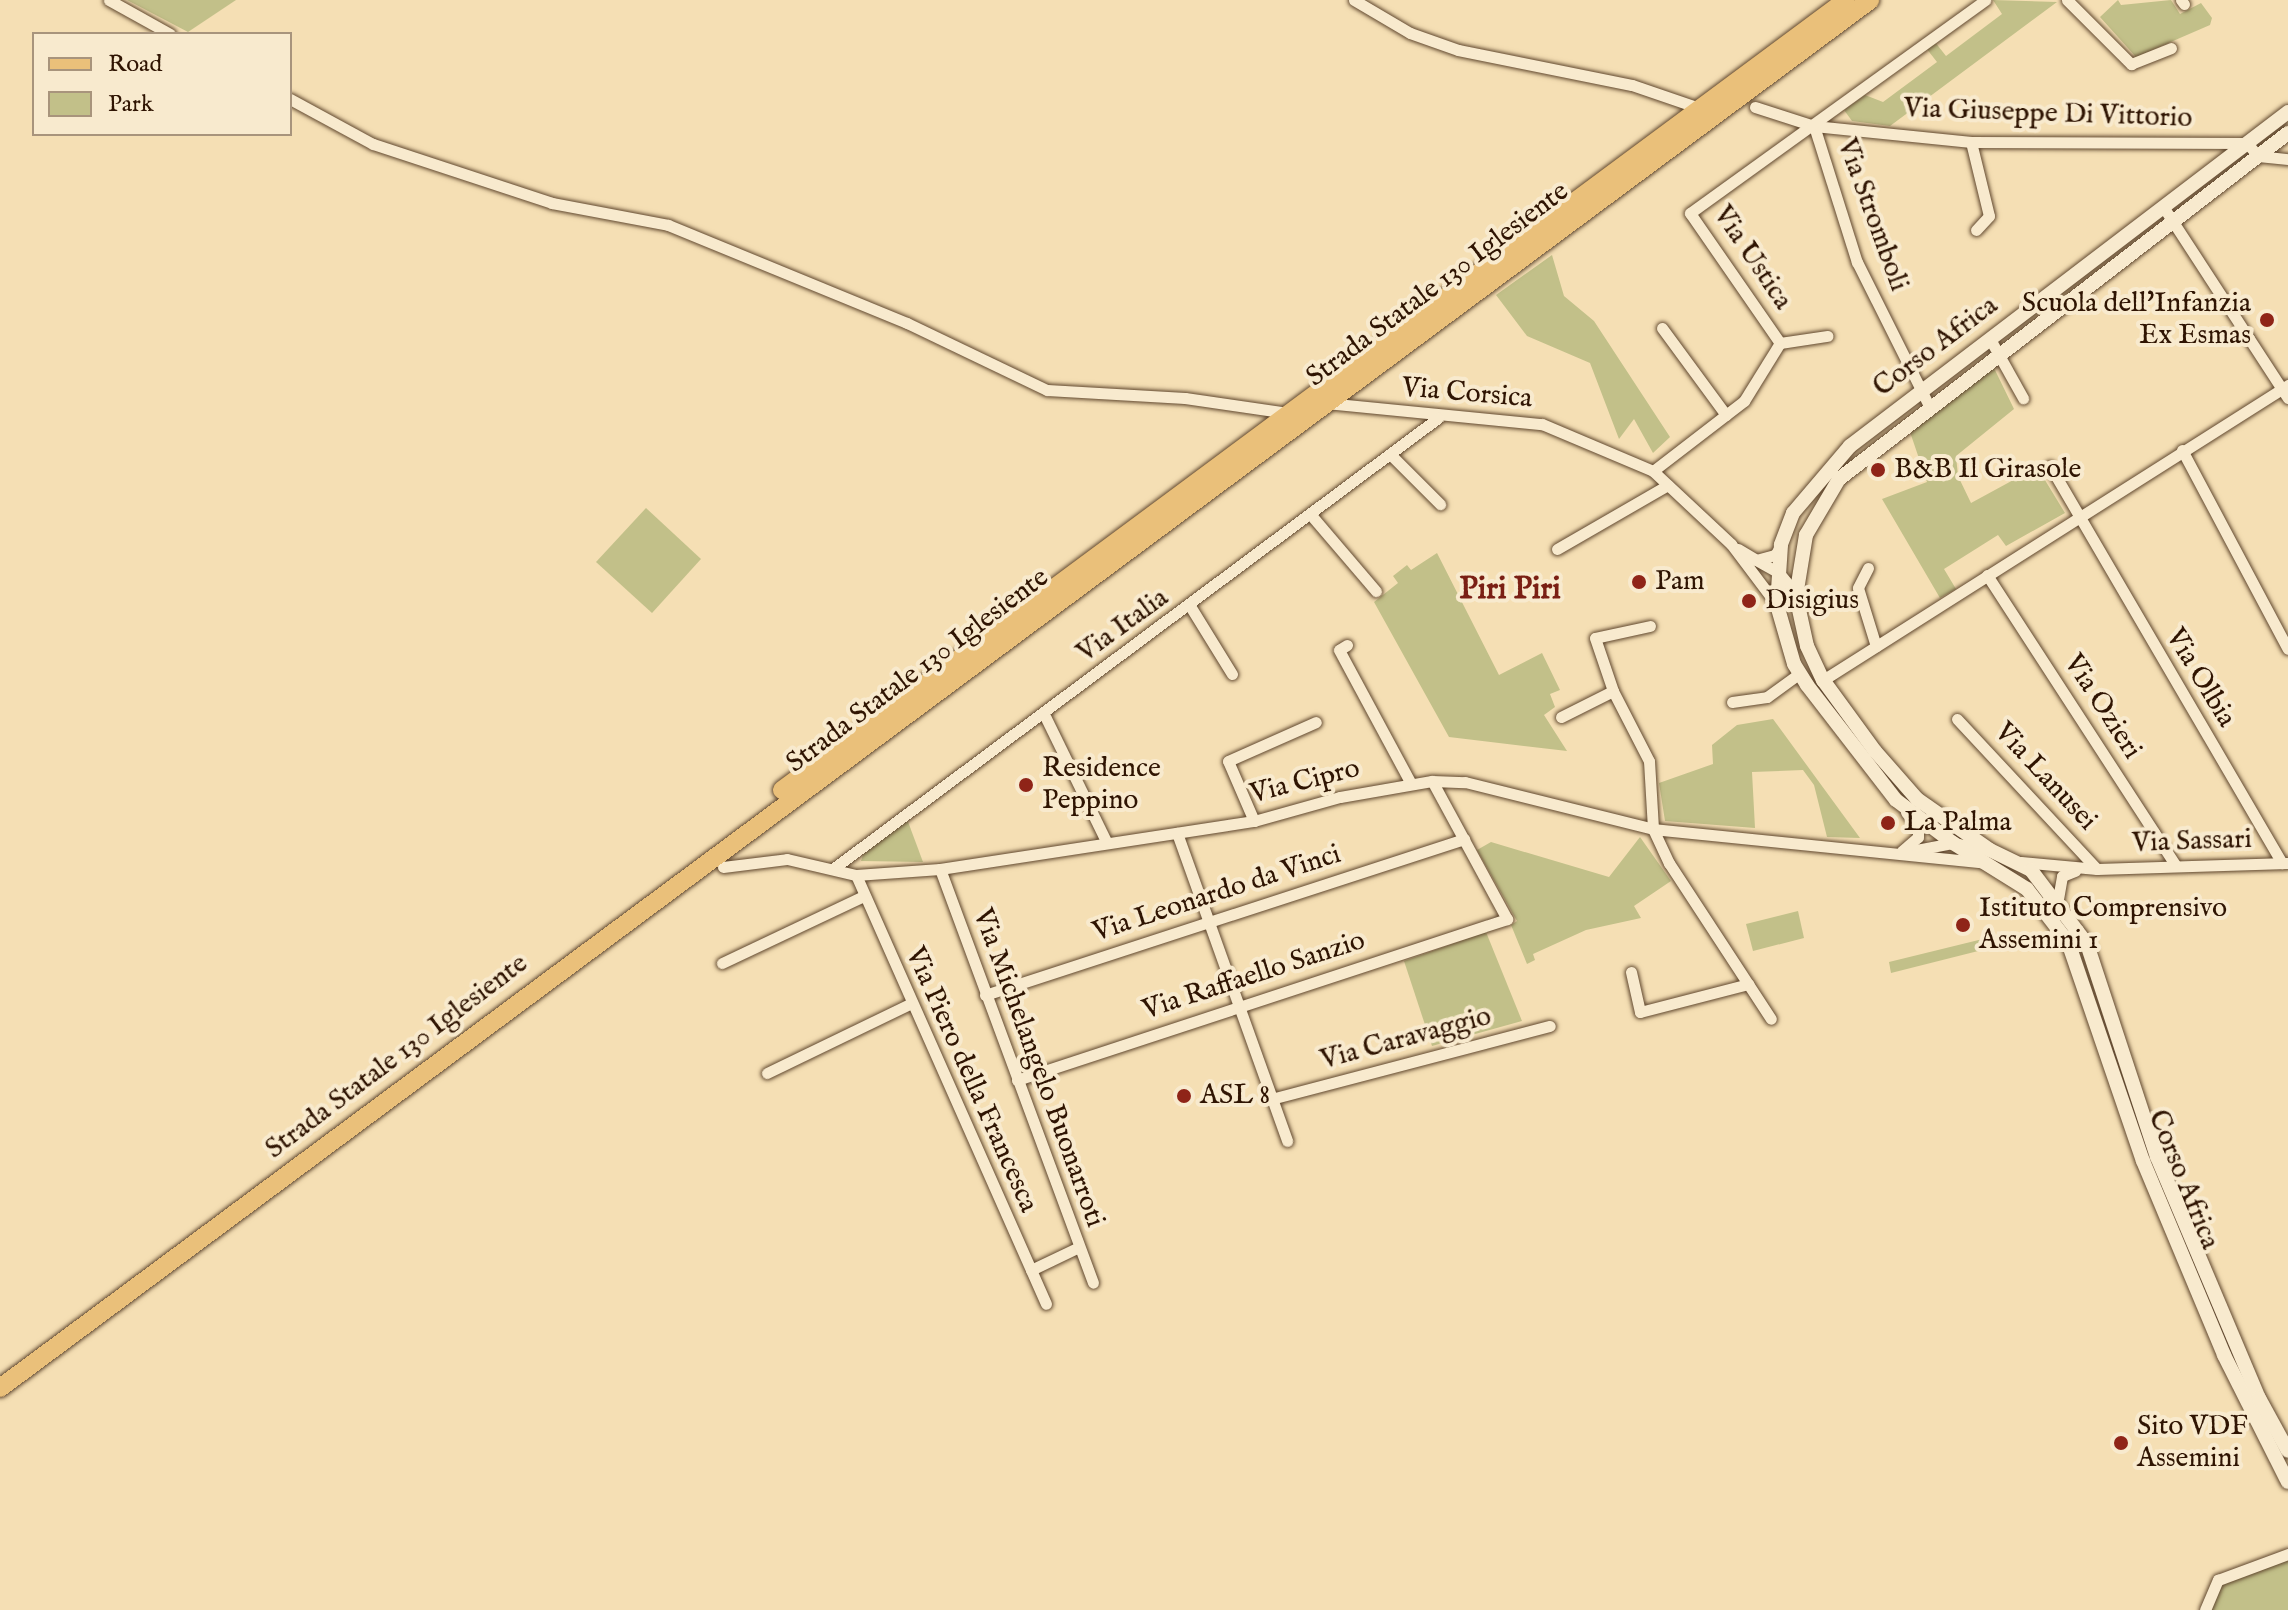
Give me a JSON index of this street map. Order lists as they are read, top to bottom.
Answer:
{
  "streets": {
    "main road": ["Strada Statale 130 Iglesiente"],
    "street": [
      "Via Giuseppe Di Vittorio",
      "Via Stromboli",
      "Via Ustica",
      "Corso Africa",
      "Via Corsica",
      "Via Italia",
      "Via Olbia",
      "Via Ozieri",
      "Via Lanusei",
      "Via Cipro",
      "Via Sassari",
      "Via Leonardo da Vinci",
      "Via Raffaello Sanzio",
      "Via Caravaggio",
      "Via Michelangelo Buonarroti",
      "Via Piero della Francesca"
    ]
  },
  "crossings": [
    ["Via Giuseppe Di Vittorio", "Via Stromboli"],
    ["Via Giuseppe Di Vittorio", "Via Ustica"],
    ["Via Giuseppe Di Vittorio", "Corso Africa"],
    ["Via Stromboli", "Via Ustica"],
    ["Via Stromboli", "Corso Africa"],
    ["Via Ustica", "Via Corsica"],
    ["Strada Statale 130 Iglesiente", "Via Corsica"],
    ["Corso Africa", "Via Corsica"],
    ["Corso Africa", "Via Cipro"],
    ["Corso Africa", "Via Sassari"],
    ["Via Corsica", "Via Italia"],
    ["Via Italia", "Via Cipro"],
    ["Via Olbia", "Via Sassari"],
    ["Via Ozieri", "Via Sassari"],
    ["Via Lanusei", "Via Sassari"],
    ["Via Cipro", "Via Sassari"],
    ["Via Cipro", "Via Michelangelo Buonarroti"],
    ["Via Cipro", "Via Piero della Francesca"],
    ["Via Leonardo da Vinci", "Via Raffaello Sanzio"],
    ["Via Leonardo da Vinci", "Via Michelangelo Buonarroti"],
    ["Via Raffaello Sanzio", "Via Michelangelo Buonarroti"]
  ],
  "districts": ["Piri Piri"],
  "places": [
    "Scuola dell'Infanzia Ex Esmas",
    "B&B Il Girasole",
    "Pam",
    "Disigius",
    "Residence Peppino",
    "La Palma",
    "Istituto Comprensivo Assemini 1",
    "ASL 8",
    "Sito VDF Assemini"
  ],
  "legend": ["Road", "Park"]
}
